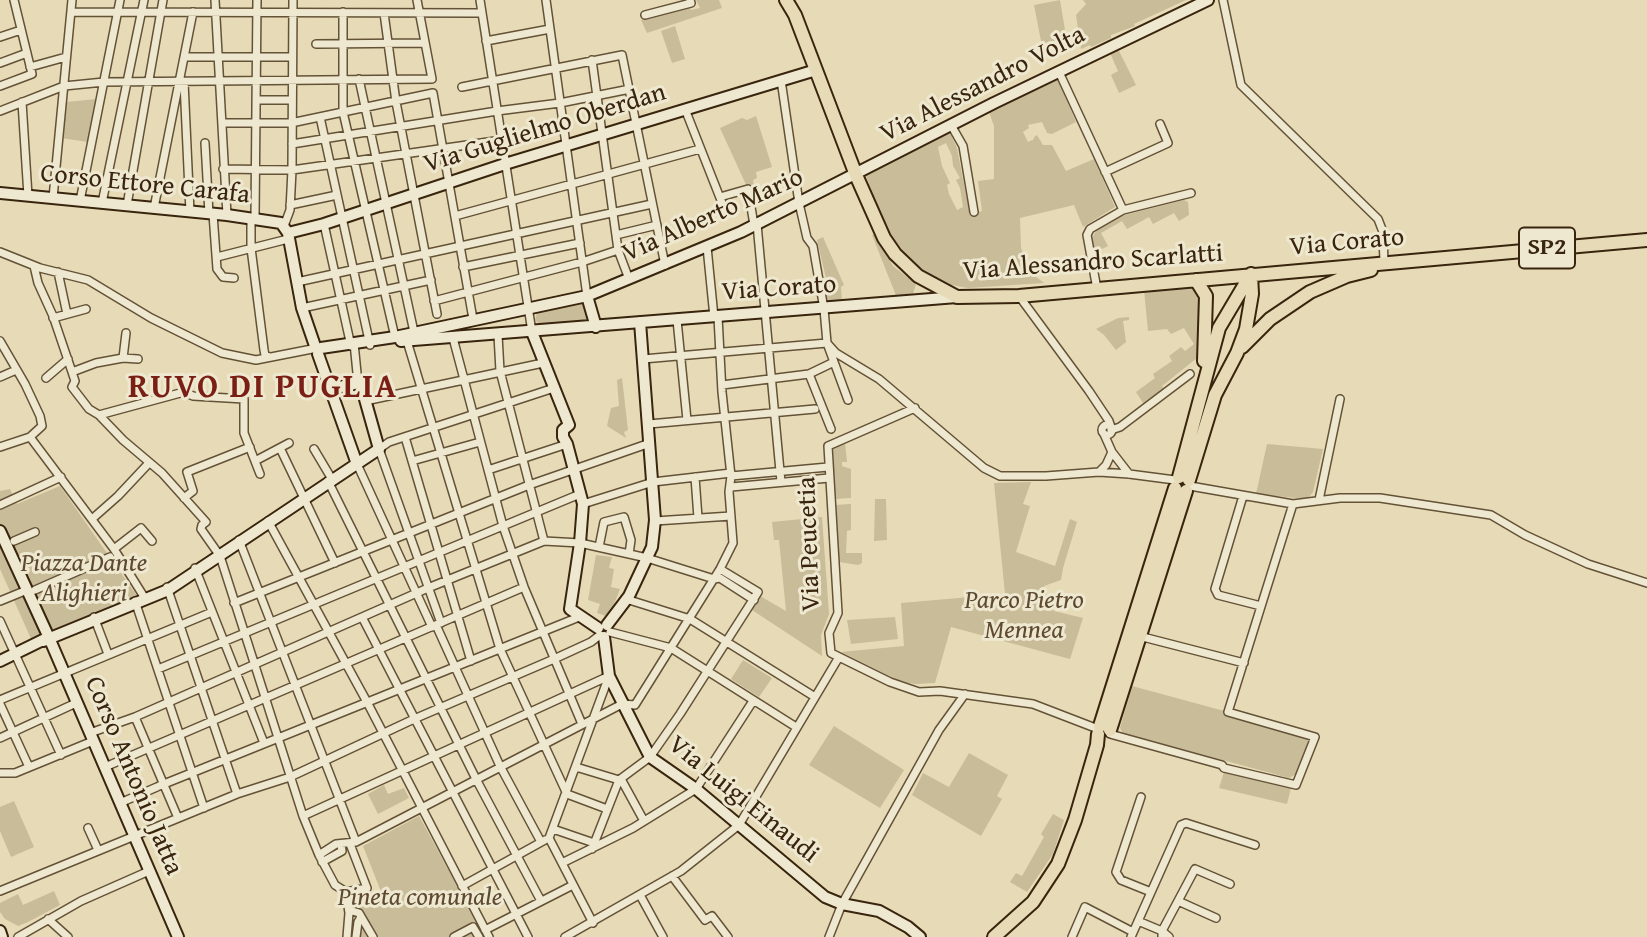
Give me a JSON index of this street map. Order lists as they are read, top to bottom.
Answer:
{
  "streets": {
    "main road": [
      "Via Alessandro Volta",
      "Via Guglielmo Oberdan",
      "Corso Ettore Carafa",
      "Via Alberto Mario",
      "Via Corato",
      "SP2",
      "Via Alessandro Scarlatti",
      "Corso Antonio Jatta",
      "Via Luigi Einaudi"
    ],
    "street": ["Via Peucetia"]
  },
  "crossings": [
    ["Via Alessandro Volta", "Via Alberto Mario"],
    ["Via Alessandro Volta", "Via Alessandro Scarlatti"],
    ["Via Guglielmo Oberdan", "Corso Ettore Carafa"],
    ["Via Guglielmo Oberdan", "Via Alessandro Scarlatti"],
    ["Via Alberto Mario", "Via Corato"],
    ["Via Alberto Mario", "Via Alessandro Scarlatti"],
    ["Via Corato", "Via Alessandro Scarlatti"]
  ],
  "districts": ["RUVO DI PUGLIA"],
  "parks": ["Piazza Dante Alighieri", "Parco Pietro Mennea", "Pineta comunale"]
}
